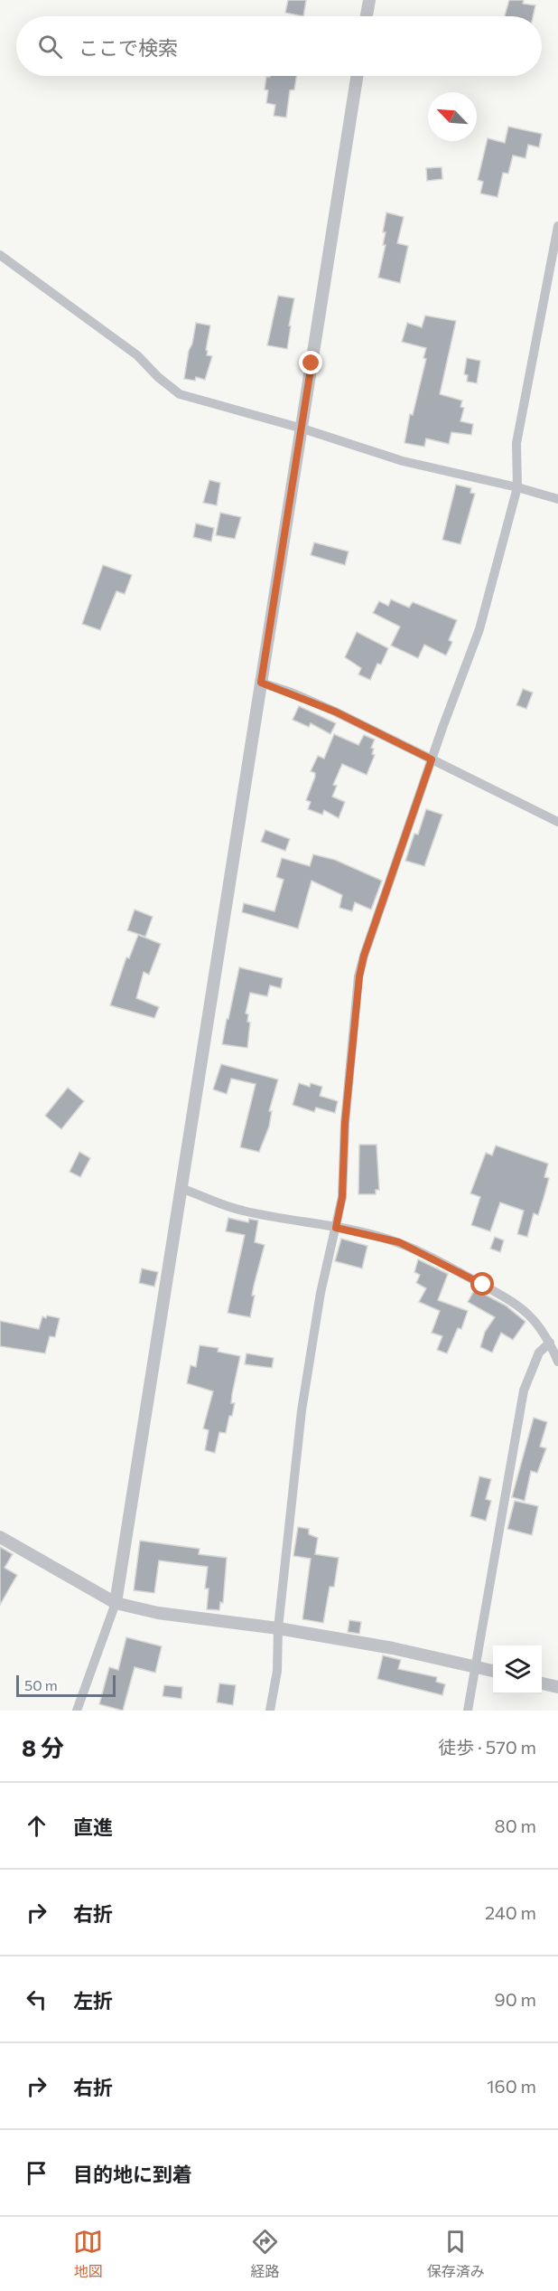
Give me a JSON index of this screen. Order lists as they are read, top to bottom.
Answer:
{
  "scale_bar": "50 m",
  "north": "top left",
  "page": {
    "search": "ここで検索",
    "scale": "50 m",
    "heading": ["8 分", "徒歩 · 570 m"],
    "list": [
      ["直進", "80 m"],
      ["右折", "240 m"],
      ["左折", "90 m"],
      ["右折", "160 m"],
      "目的地に到着"
    ],
    "nav": ["地図", "経路", "保存済み"]
  }
}
